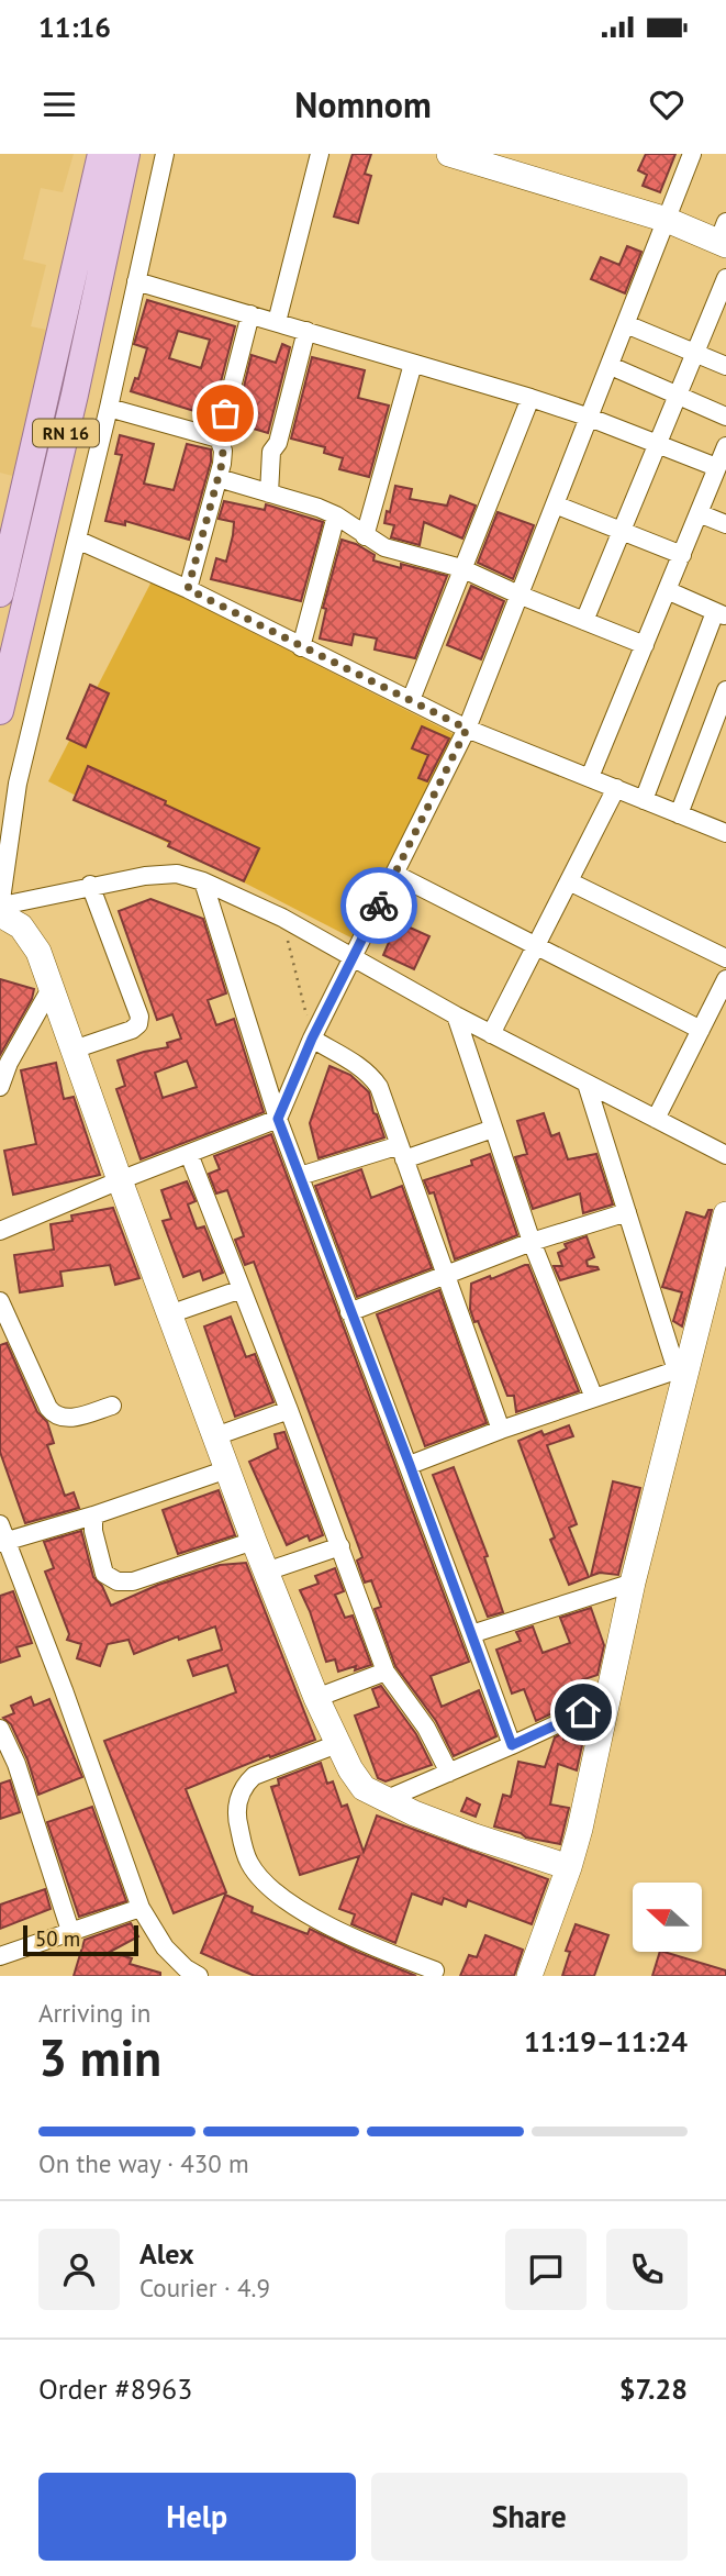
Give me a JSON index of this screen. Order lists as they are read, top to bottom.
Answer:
{
  "streets": {
    "main road": ["RN 16"]
  },
  "scale_bar": "50 m",
  "north": "left",
  "page": {
    "status": "11:16",
    "header": "Nomnom",
    "scale": "50 m",
    "heading": ["3 min", "Arriving in", "11:19–11:24"],
    "panel": [
      "Alex",
      "Courier · 4.9",
      "Order #8963",
      "$7.28"
    ],
    "bar": "On the way · 430 m",
    "buttons": ["Help", "Share"]
  }
}
